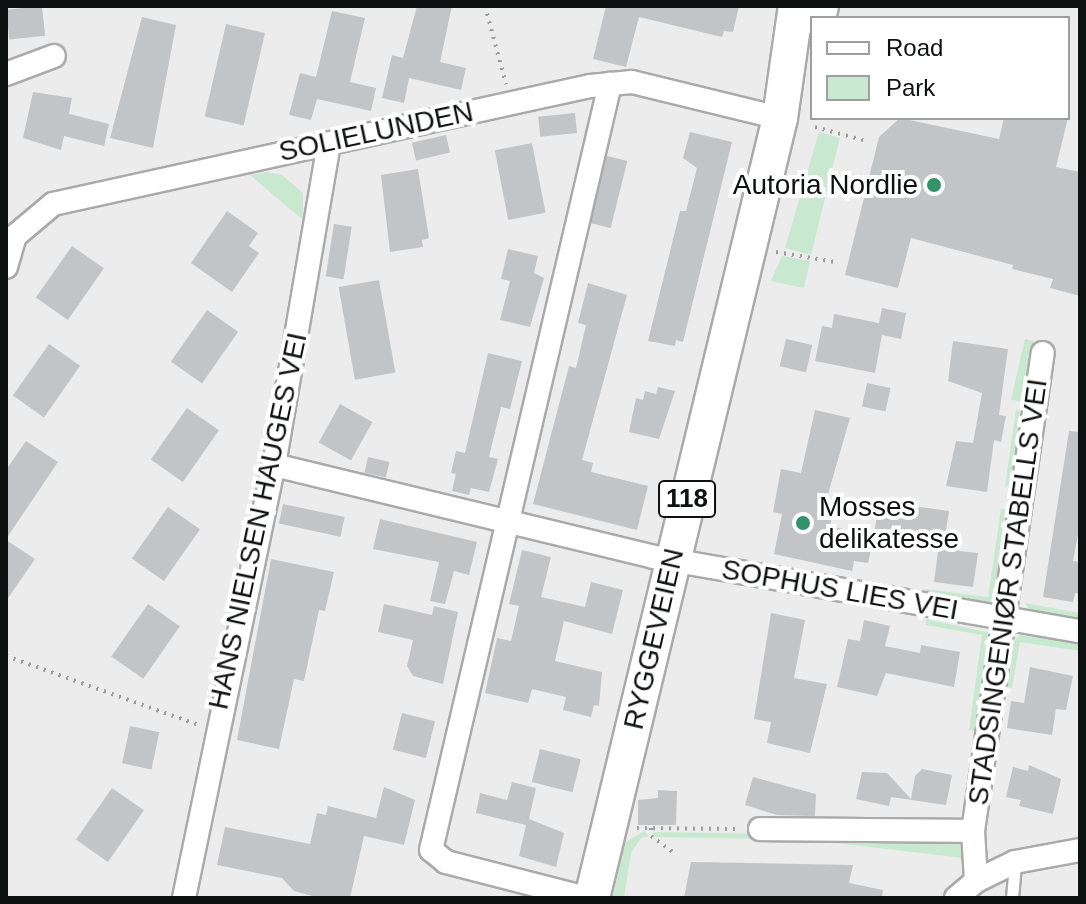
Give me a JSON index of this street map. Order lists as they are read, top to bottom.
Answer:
{
  "streets": {
    "main road": ["118", "RYGGEVEIEN"],
    "street": [
      "SOLIELUNDEN",
      "HANS NIELSEN HAUGES VEI",
      "SOPHUS LIES VEI",
      "STADSINGENIØR STABELLS VEI"
    ]
  },
  "crossings": [
    ["SOLIELUNDEN", "HANS NIELSEN HAUGES VEI"],
    ["SOLIELUNDEN", "RYGGEVEIEN"],
    ["HANS NIELSEN HAUGES VEI", "SOPHUS LIES VEI"],
    ["SOPHUS LIES VEI", "STADSINGENIØR STABELLS VEI"],
    ["SOPHUS LIES VEI", "RYGGEVEIEN"]
  ],
  "places": ["Autoria Nordlie", "Mosses delikatesse"],
  "legend": ["Road", "Park"]
}
